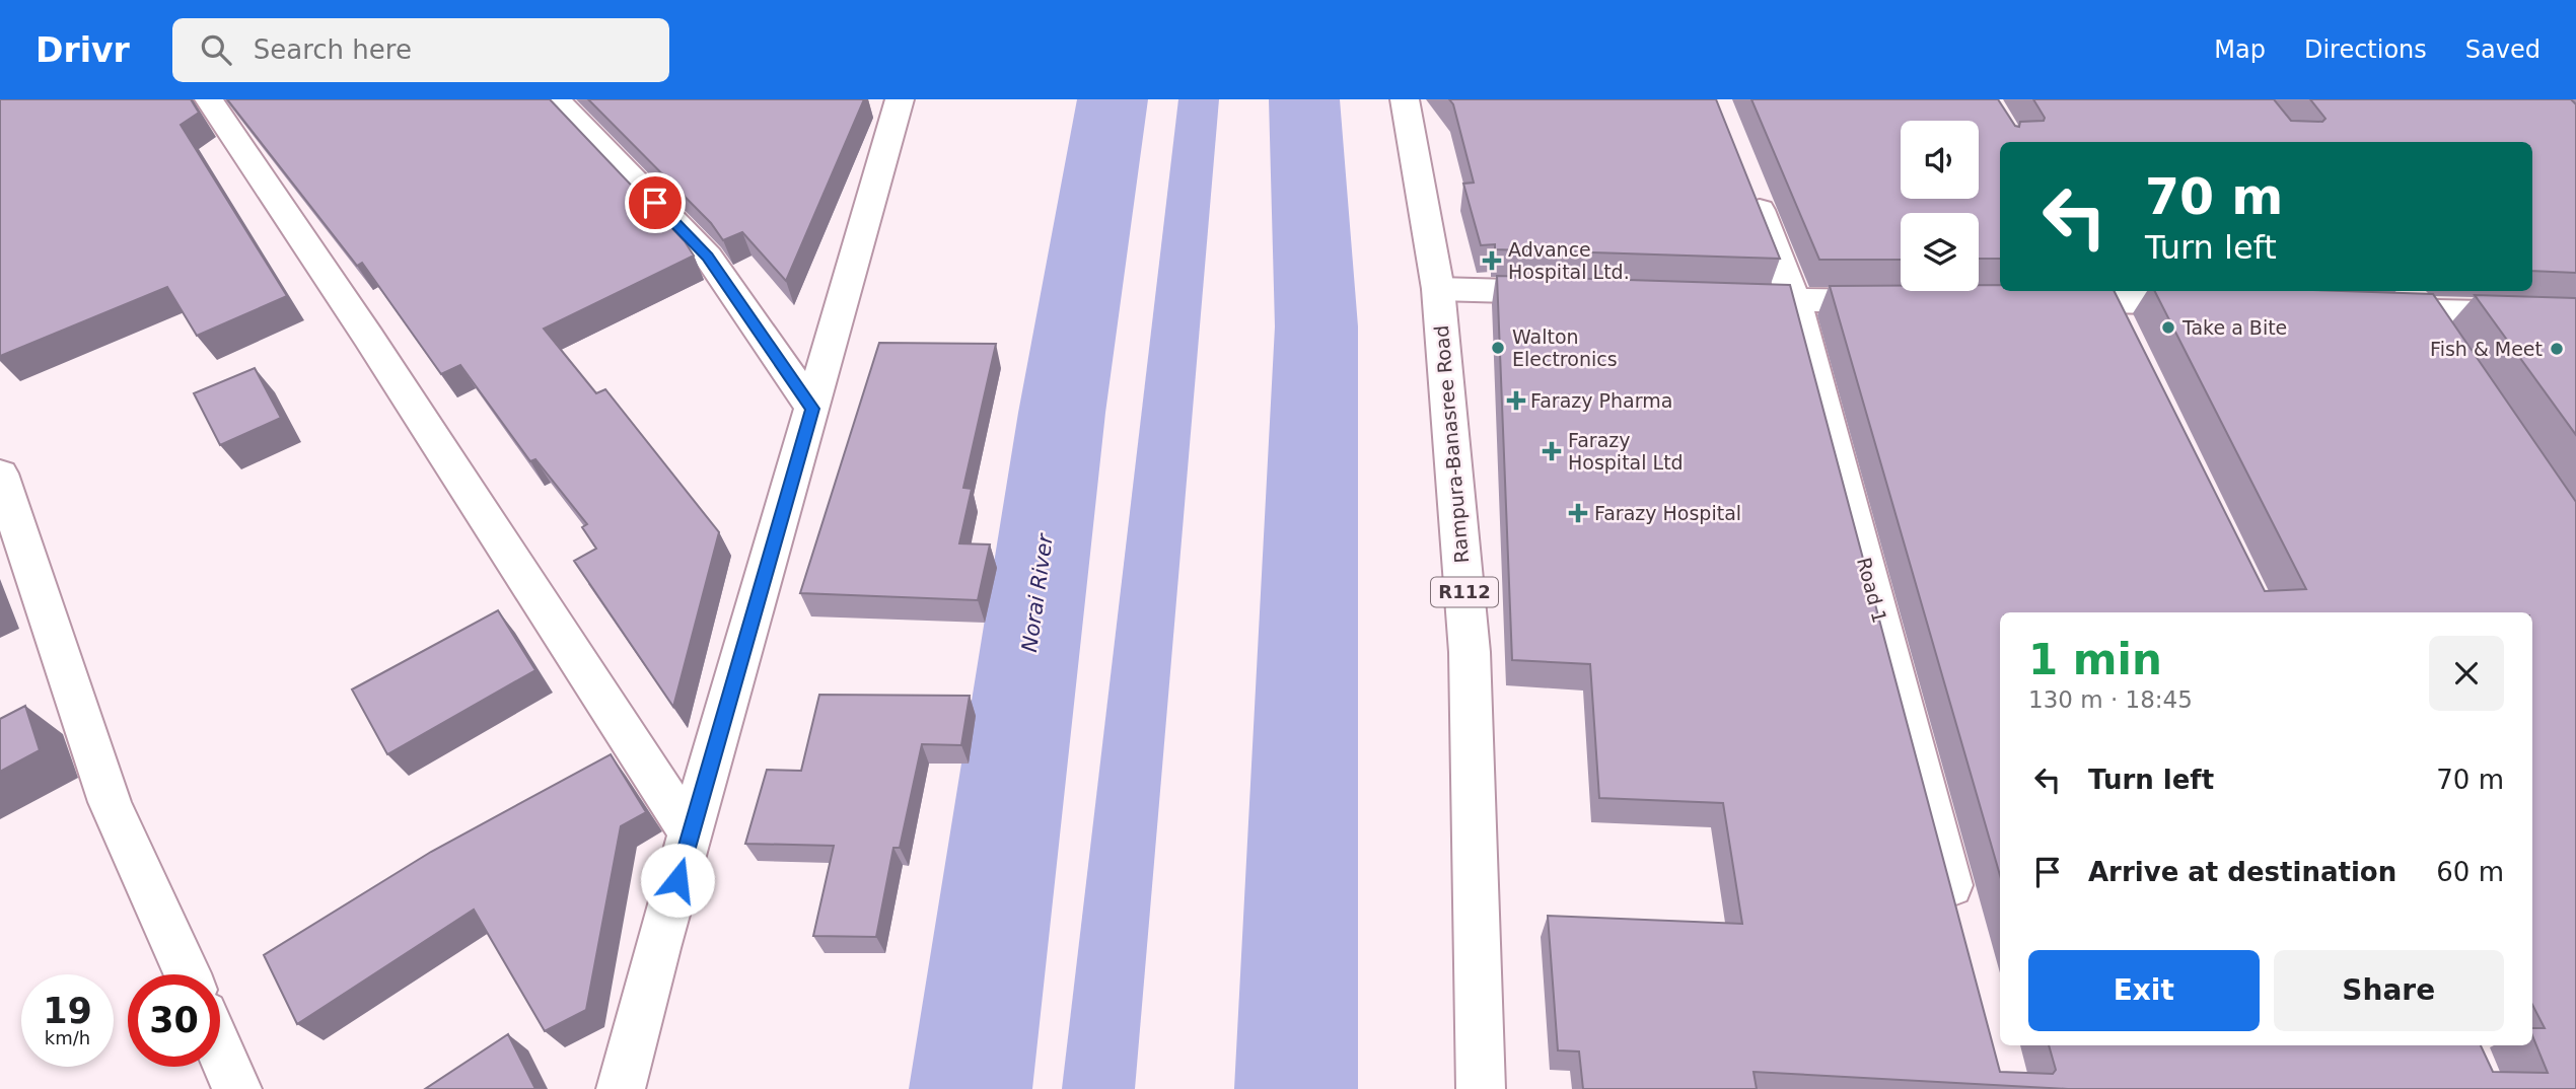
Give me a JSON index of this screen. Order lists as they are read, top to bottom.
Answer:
{
  "streets": {
    "street": ["Rampura-Banasree Road", "Road 1", "R112"]
  },
  "water": ["Norai River"],
  "places": {
    "health": [
      "Advance Hospital Ltd.",
      "Farazy Pharma",
      "Farazy Hospital Ltd",
      "Farazy Hospital"
    ],
    "other": ["Take a Bite", "Walton Electronics", "Fish & Meet"]
  },
  "page": {
    "header": "Drivr",
    "search": "Search here",
    "nav": ["Map", "Directions", "Saved"],
    "turn": ["70 m", "Turn left"],
    "heading": ["1 min", "130 m · 18:45"],
    "list": [
      {
        "name": "Turn left",
        "value": "70 m"
      },
      {
        "name": "Arrive at destination",
        "value": "60 m"
      }
    ],
    "buttons": ["Exit", "Share"],
    "speed": "19 km/h",
    "limit": "30"
  }
}
